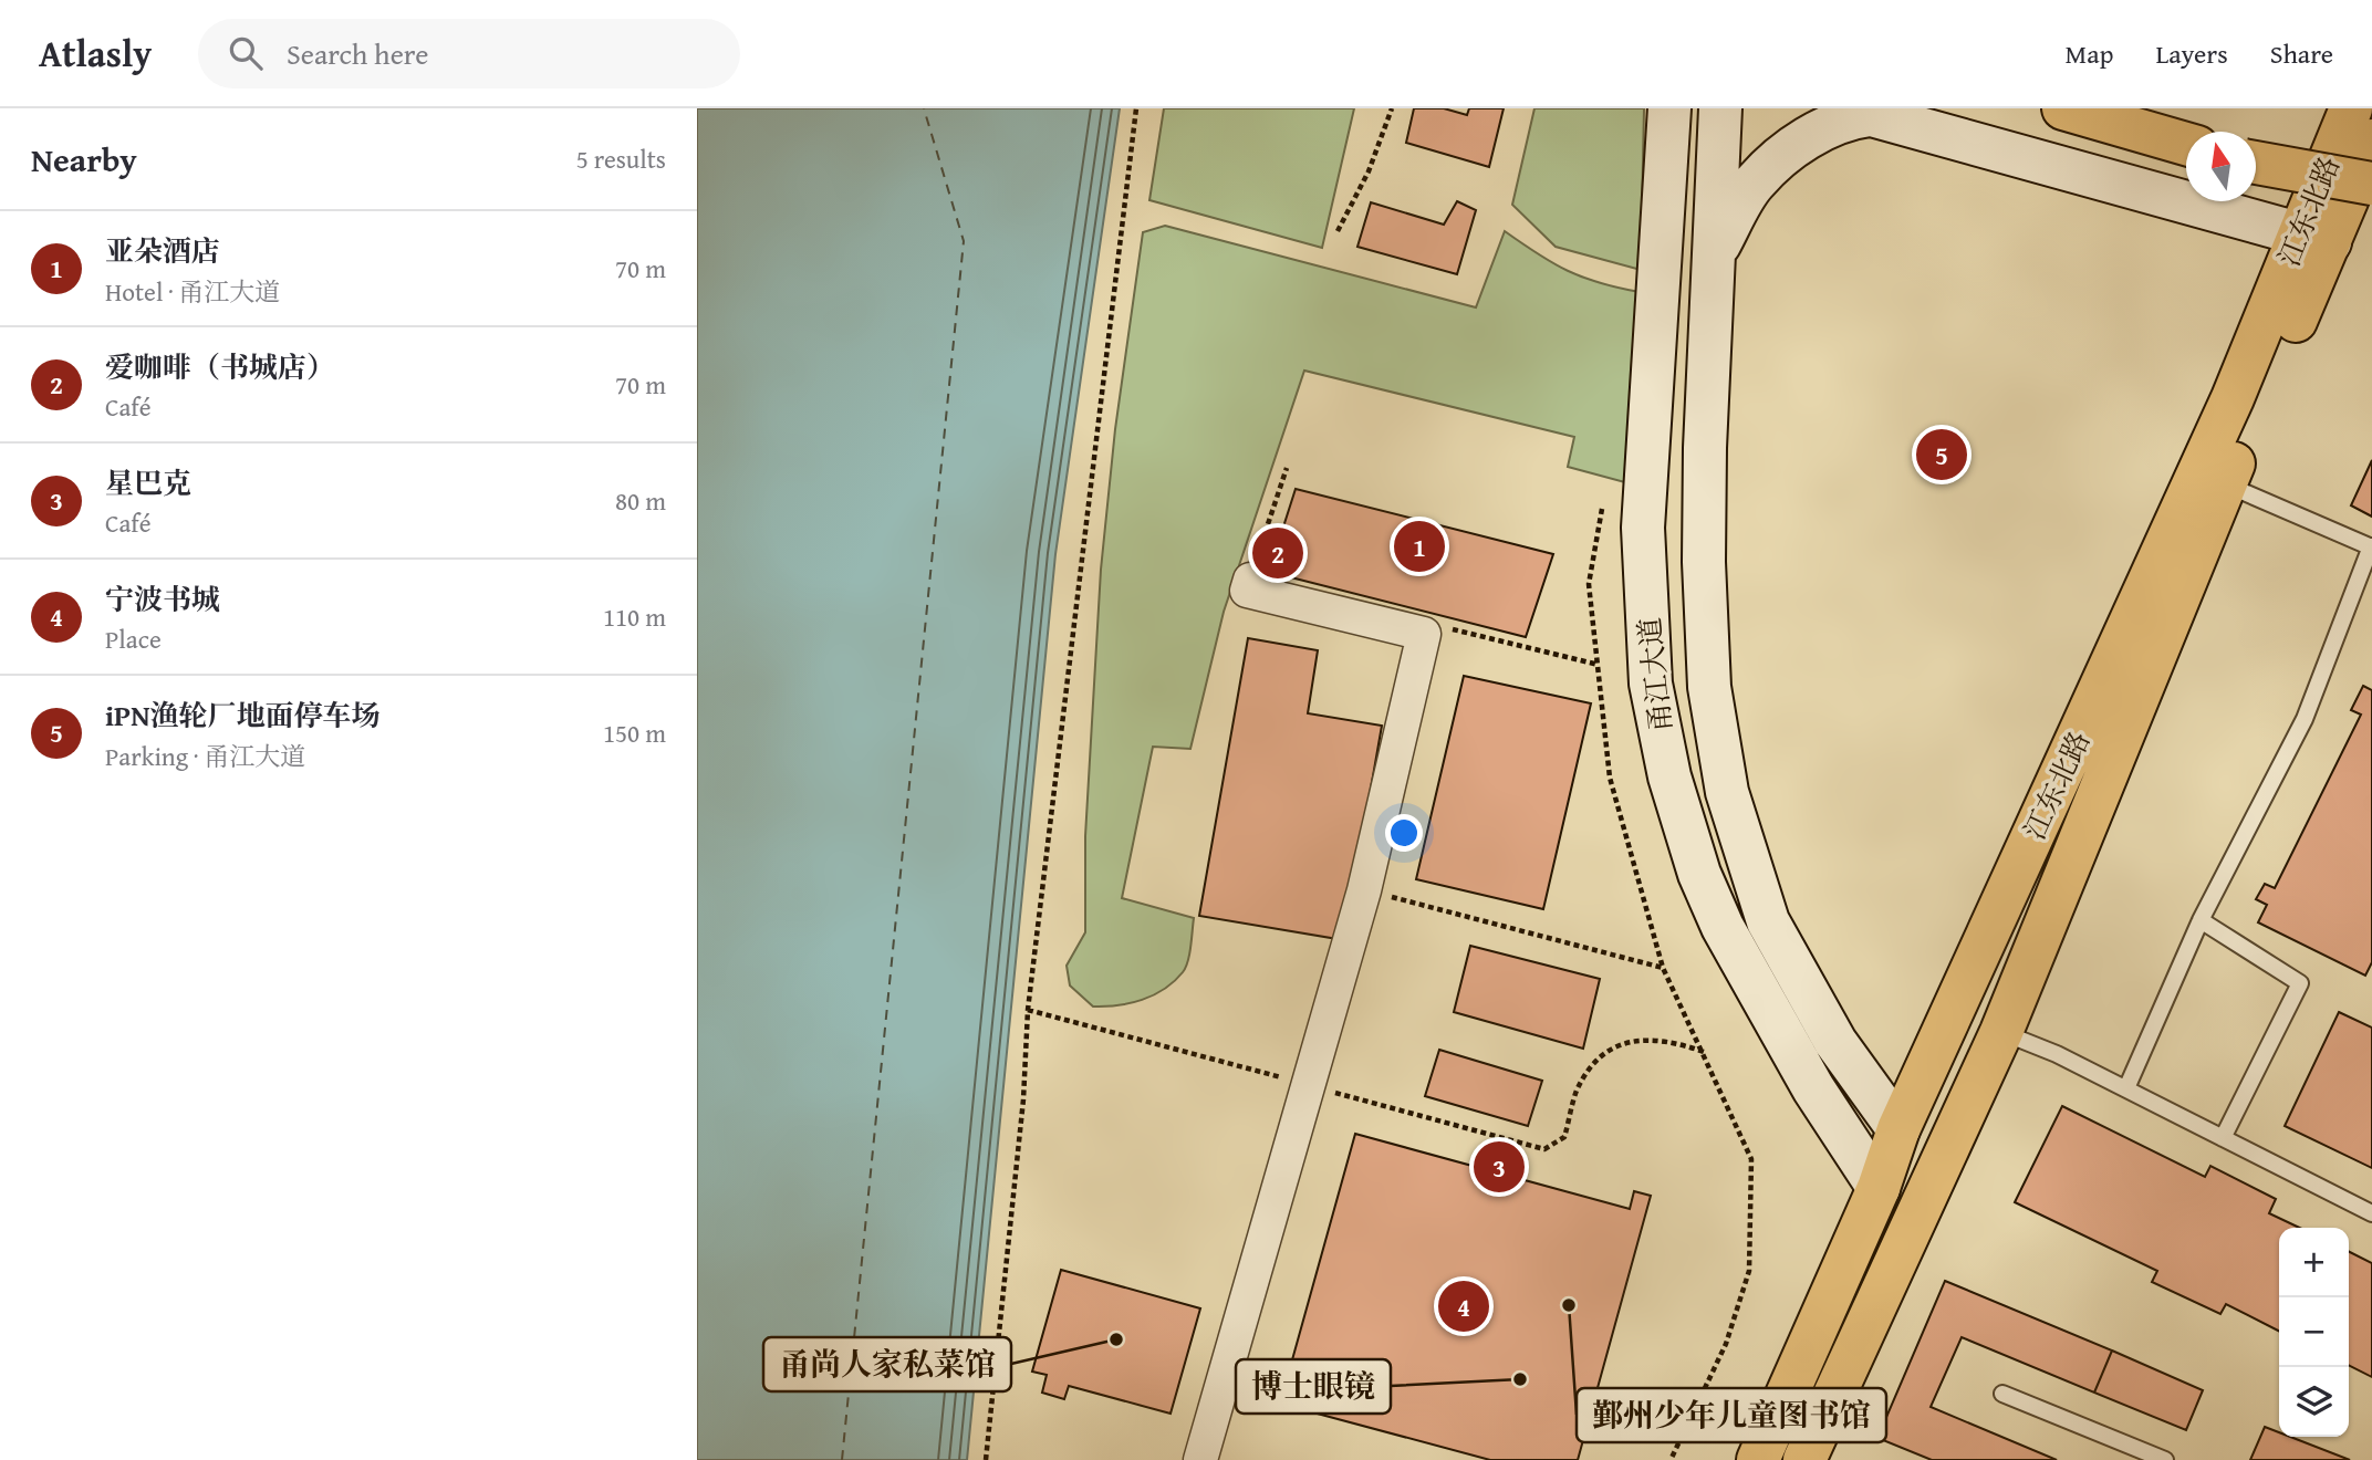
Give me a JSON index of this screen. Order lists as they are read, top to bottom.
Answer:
{
  "streets": {
    "main road": ["江东北路"],
    "street": ["甬江大道"]
  },
  "crossings": [
    ["江东北路", "甬江大道"]
  ],
  "places": ["鄞州少年儿童图书馆", "甬尚人家私菜馆", "博士眼镜"],
  "north": "top",
  "page": {
    "header": "Atlasly",
    "search": "Search here",
    "nav": ["Map", "Layers", "Share"],
    "heading": ["Nearby", "5 results"],
    "list": [
      {
        "mark": "1",
        "name": "亚朵酒店",
        "note": "Hotel · 甬江大道",
        "value": "70 m"
      },
      {
        "mark": "2",
        "name": "爱咖啡（书城店）",
        "note": "Café",
        "value": "70 m"
      },
      {
        "mark": "3",
        "name": "星巴克",
        "note": "Café",
        "value": "80 m"
      },
      {
        "mark": "4",
        "name": "宁波书城",
        "note": "Place",
        "value": "110 m"
      },
      {
        "mark": "5",
        "name": "iPN渔轮厂地面停车场",
        "note": "Parking · 甬江大道",
        "value": "150 m"
      }
    ],
    "pins": [
      "5",
      "1",
      "2",
      "3",
      "4"
    ],
    "map_buttons": ["+", "−"]
  }
}
